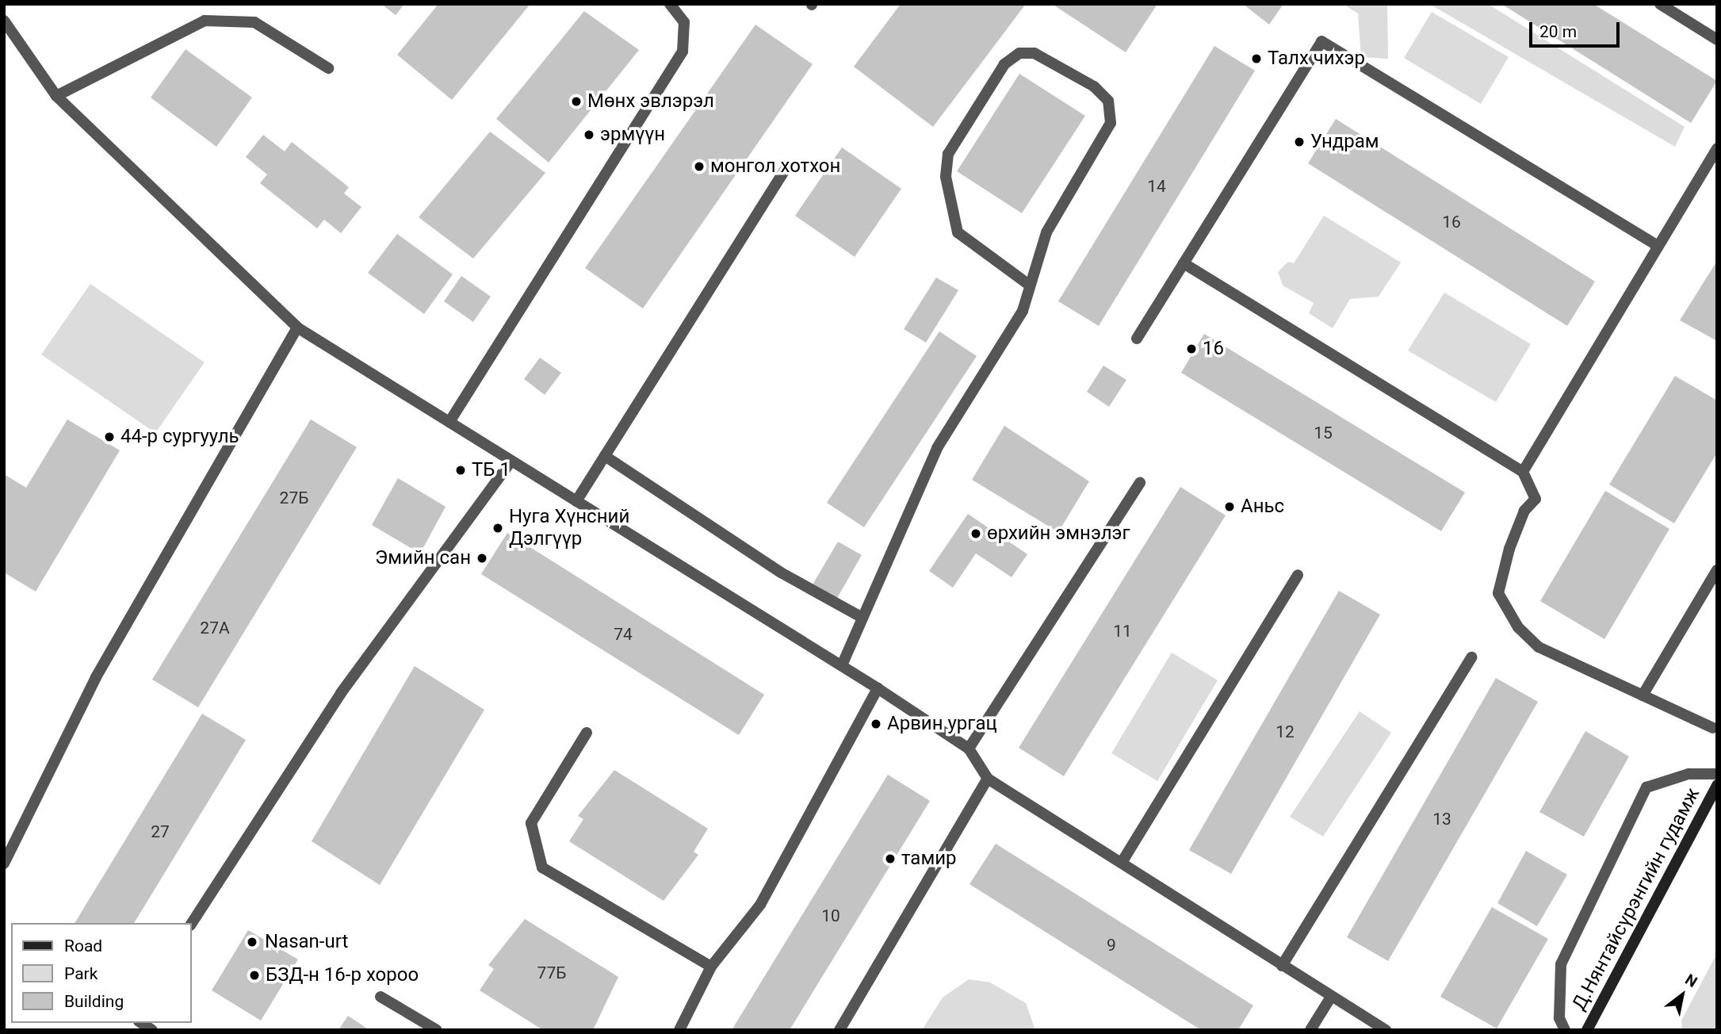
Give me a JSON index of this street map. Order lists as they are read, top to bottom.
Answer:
{
  "streets": {
    "main road": ["Д.Нянтайсүрэнгийн гудамж"]
  },
  "places": [
    "Талх чихэр",
    "Мөнх эвлэрэл",
    "эрмүүн",
    "Ундрам",
    "монгол хотхон",
    "16",
    "44-р сургууль",
    "ТБ 1",
    "Аньс",
    "Нуга Хүнсний Дэлгүүр",
    "өрхийн эмнэлэг",
    "Эмийн сан",
    "Арвин ургац",
    "тамир",
    "Nasan-urt",
    "БЗД-н 16-р хороо"
  ],
  "house_numbers": [
    "14",
    "16",
    "15",
    "27Б",
    "27A",
    "11",
    "74",
    "12",
    "13",
    "27",
    "10",
    "9",
    "77Б"
  ],
  "legend": ["Road", "Park", "Building"],
  "scale_bar": "20 m",
  "north": "top right"
}
